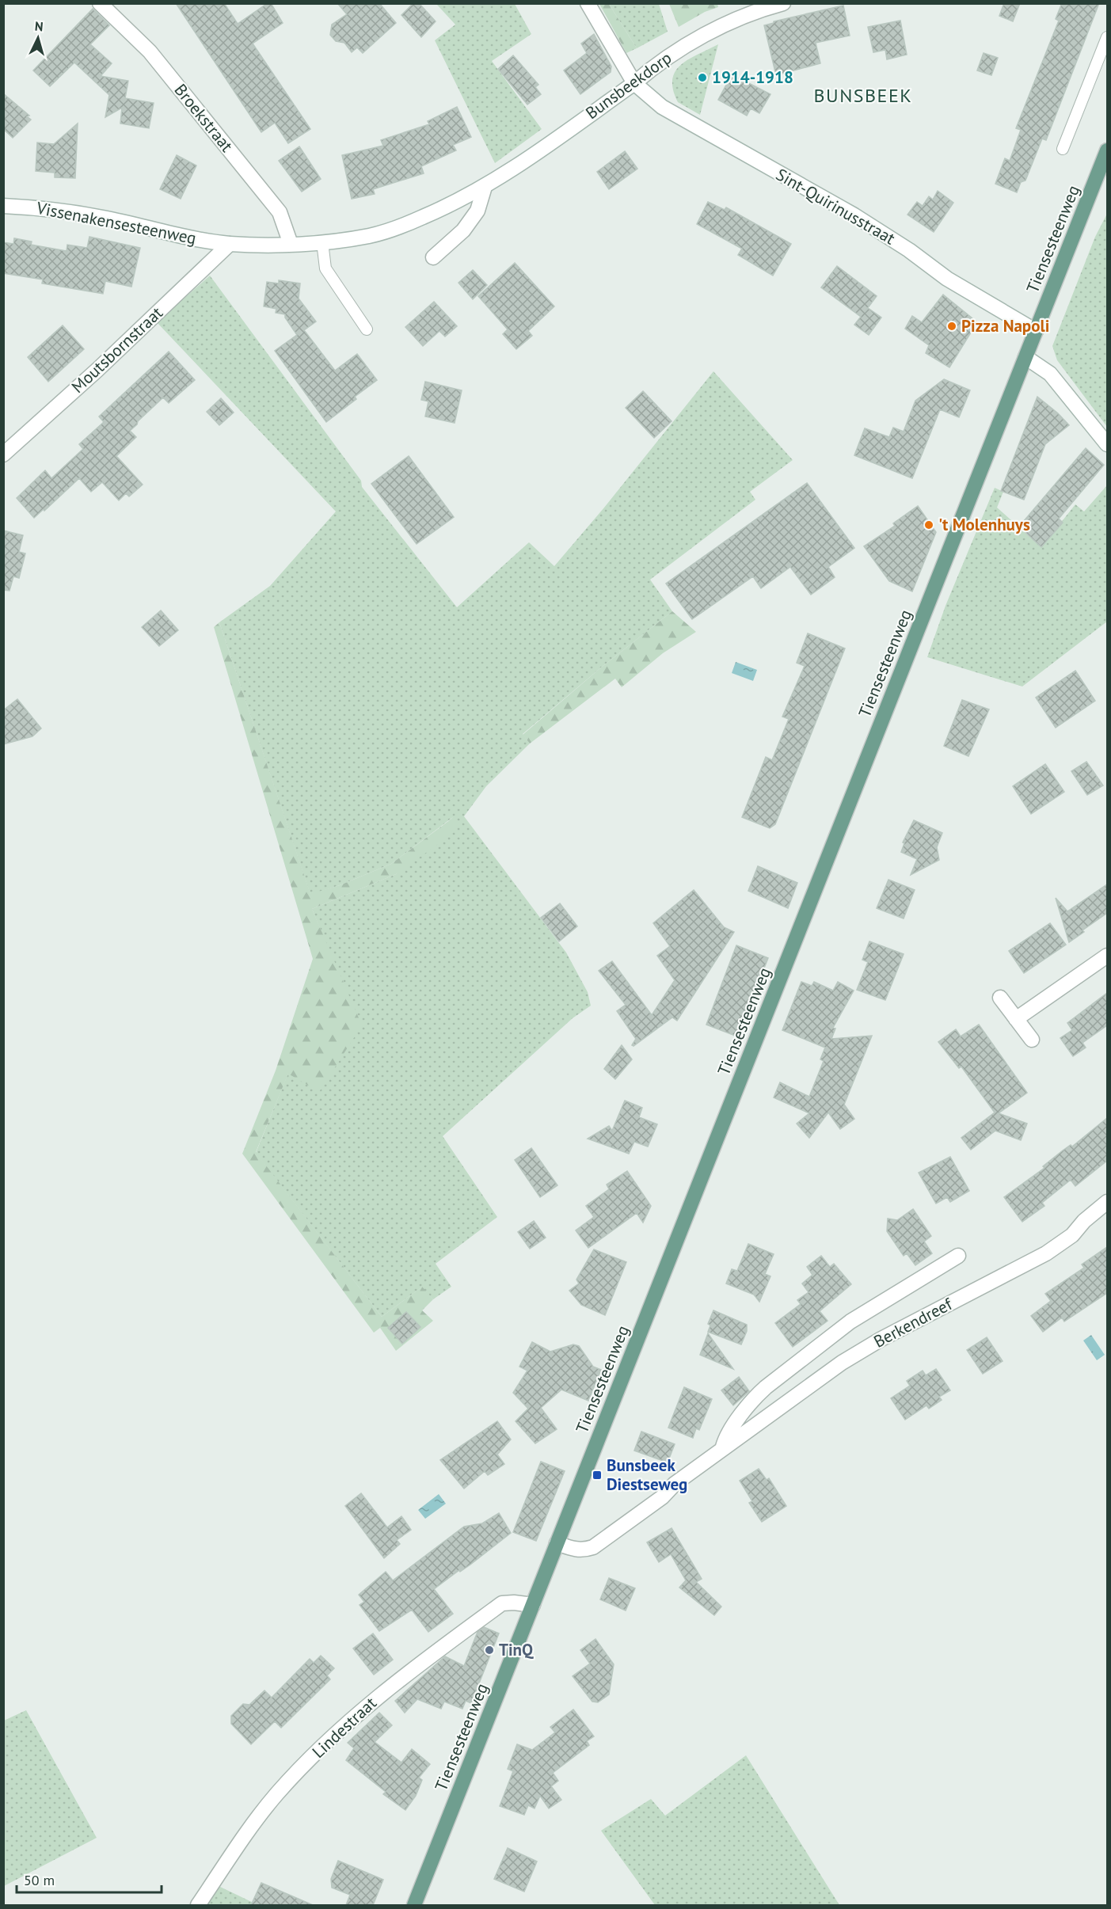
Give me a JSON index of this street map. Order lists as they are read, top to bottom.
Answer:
{
  "streets": {
    "main road": ["Tiensesteenweg"],
    "street": [
      "Bunsbeekdorp",
      "Broekstraat",
      "Sint-Quirinusstraat",
      "Vissenakensesteenweg",
      "Moutsbornstraat",
      "Berkendreef",
      "Lindestraat"
    ]
  },
  "crossings": [
    ["Bunsbeekdorp", "Broekstraat"],
    ["Bunsbeekdorp", "Sint-Quirinusstraat"],
    ["Bunsbeekdorp", "Vissenakensesteenweg"],
    ["Bunsbeekdorp", "Moutsbornstraat"],
    ["Sint-Quirinusstraat", "Tiensesteenweg"],
    ["Vissenakensesteenweg", "Moutsbornstraat"],
    ["Tiensesteenweg", "Berkendreef"],
    ["Tiensesteenweg", "Lindestraat"]
  ],
  "districts": ["BUNSBEEK"],
  "places": {
    "other": [
      "1914-1918",
      "Pizza Napoli",
      "'t Molenhuys",
      "TinQ"
    ],
    "transit": ["Bunsbeek Diestseweg"]
  },
  "scale_bar": "50 m",
  "north": "top"
}
